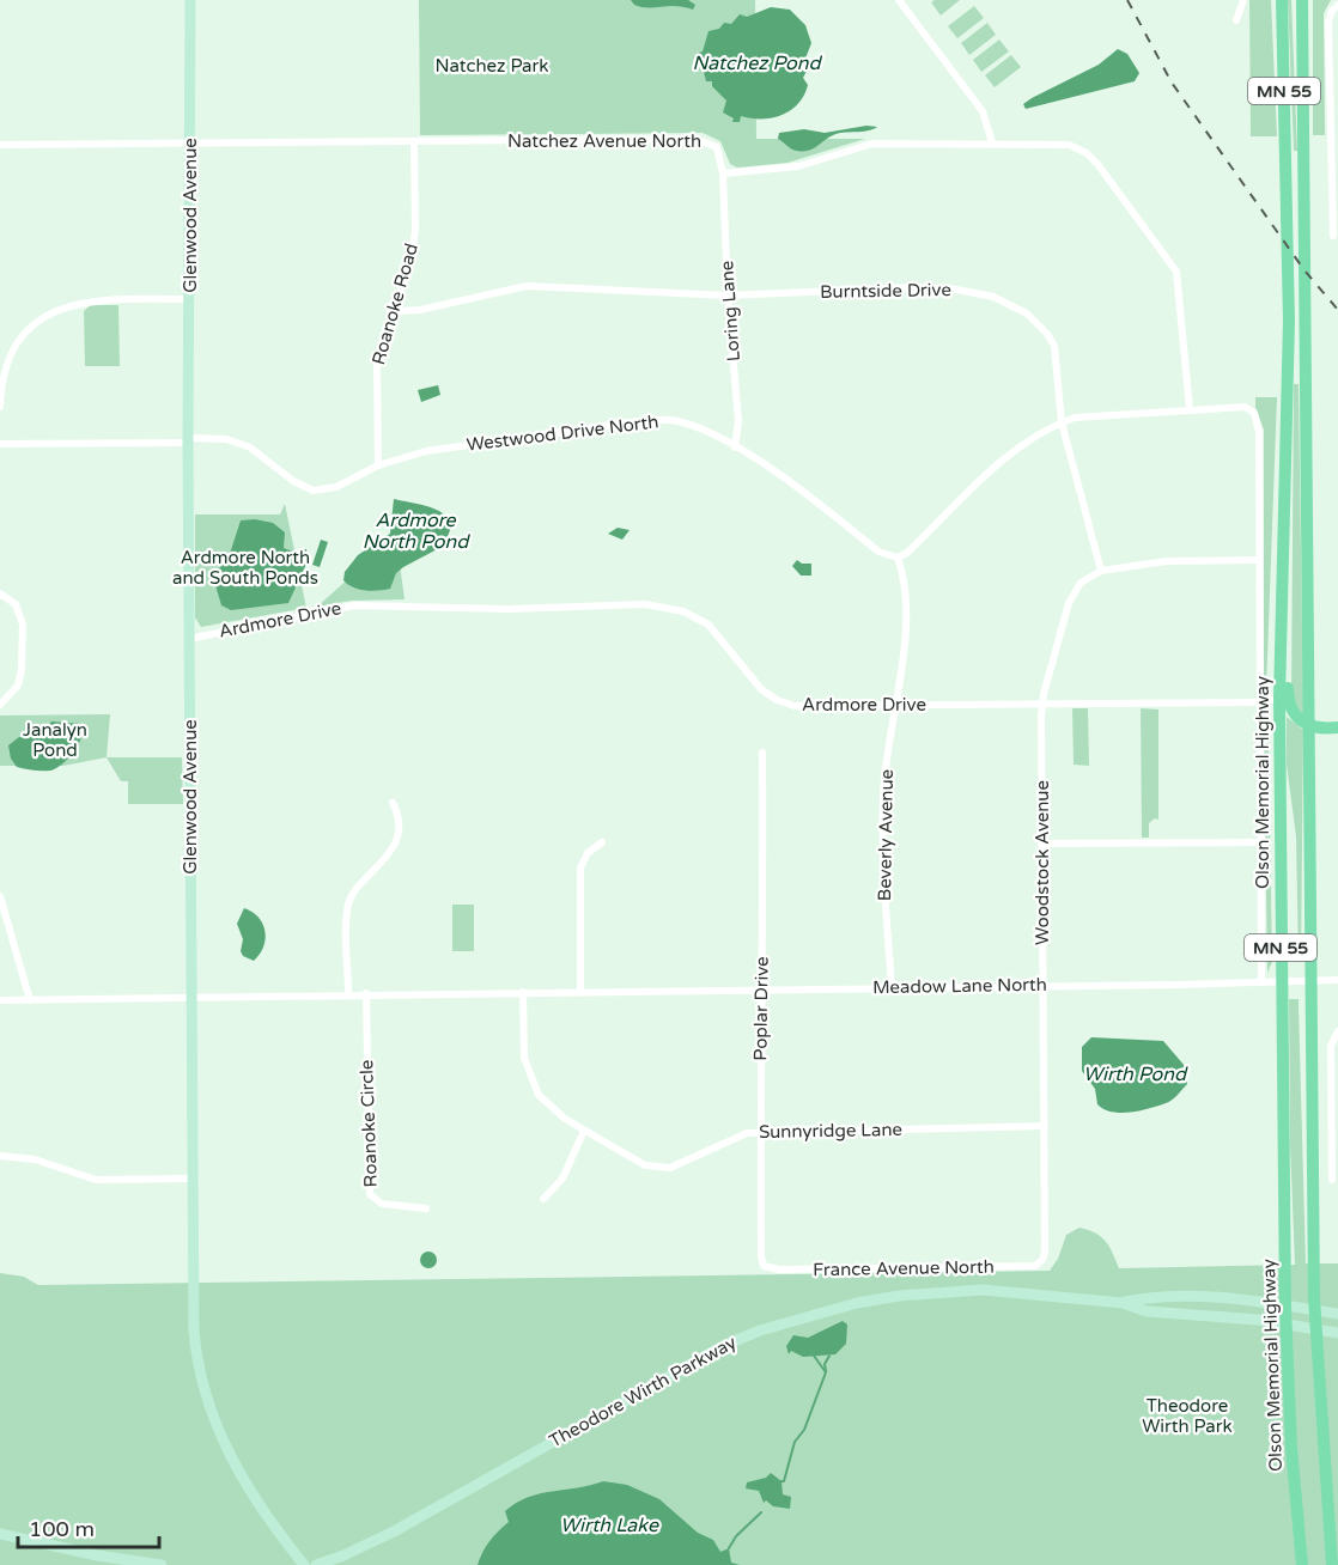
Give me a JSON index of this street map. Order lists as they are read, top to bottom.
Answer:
{
  "streets": {
    "main road": ["MN 55", "Olson Memorial Highway"],
    "street": [
      "Natchez Avenue North",
      "Glenwood Avenue",
      "Burntside Drive",
      "Roanoke Road",
      "Loring Lane",
      "Westwood Drive North",
      "Ardmore Drive",
      "Beverly Avenue",
      "Woodstock Avenue",
      "Meadow Lane North",
      "Poplar Drive",
      "Roanoke Circle",
      "Sunnyridge Lane",
      "France Avenue North",
      "Theodore Wirth Parkway"
    ]
  },
  "crossings": [
    ["MN 55", "Meadow Lane North"],
    ["MN 55", "Theodore Wirth Parkway"],
    ["Natchez Avenue North", "Glenwood Avenue"],
    ["Natchez Avenue North", "Roanoke Road"],
    ["Natchez Avenue North", "Loring Lane"],
    ["Glenwood Avenue", "Westwood Drive North"],
    ["Glenwood Avenue", "Ardmore Drive"],
    ["Burntside Drive", "Roanoke Road"],
    ["Burntside Drive", "Loring Lane"],
    ["Burntside Drive", "Woodstock Avenue"],
    ["Roanoke Road", "Westwood Drive North"],
    ["Loring Lane", "Westwood Drive North"],
    ["Westwood Drive North", "Beverly Avenue"],
    ["Ardmore Drive", "Olson Memorial Highway"],
    ["Ardmore Drive", "Beverly Avenue"],
    ["Ardmore Drive", "Woodstock Avenue"],
    ["Olson Memorial Highway", "Meadow Lane North"],
    ["Olson Memorial Highway", "Theodore Wirth Parkway"],
    ["Beverly Avenue", "Meadow Lane North"],
    ["Woodstock Avenue", "Meadow Lane North"],
    ["Woodstock Avenue", "Sunnyridge Lane"],
    ["Woodstock Avenue", "France Avenue North"],
    ["Meadow Lane North", "Poplar Drive"],
    ["Meadow Lane North", "Roanoke Circle"],
    ["Meadow Lane North", "Sunnyridge Lane"],
    ["Poplar Drive", "Sunnyridge Lane"],
    ["Poplar Drive", "France Avenue North"]
  ],
  "water": [
    "Natchez Pond",
    "Ardmore North Pond",
    "Wirth Pond",
    "Wirth Lake"
  ],
  "parks": [
    "Natchez Park",
    "Ardmore North and South Ponds",
    "Janalyn Pond",
    "Theodore Wirth Park"
  ],
  "scale_bar": "100 m"
}
